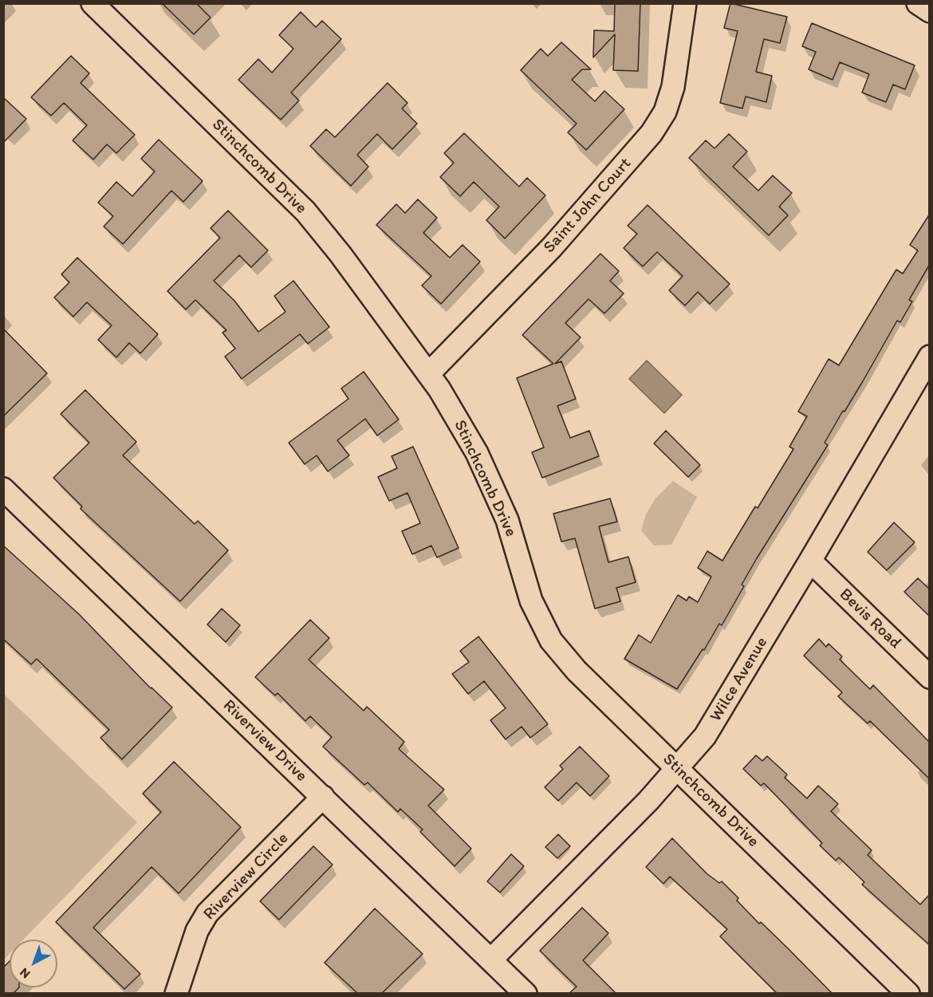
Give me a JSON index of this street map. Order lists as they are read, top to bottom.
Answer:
{
  "streets": {
    "street": [
      "Stinchcomb Drive",
      "Saint John Court",
      "Bevis Road",
      "Wilce Avenue",
      "Riverview Drive",
      "Riverview Circle"
    ]
  },
  "crossings": [
    ["Stinchcomb Drive", "Saint John Court"],
    ["Stinchcomb Drive", "Wilce Avenue"],
    ["Bevis Road", "Wilce Avenue"],
    ["Wilce Avenue", "Riverview Drive"],
    ["Riverview Drive", "Riverview Circle"]
  ],
  "north": "bottom left"
}
